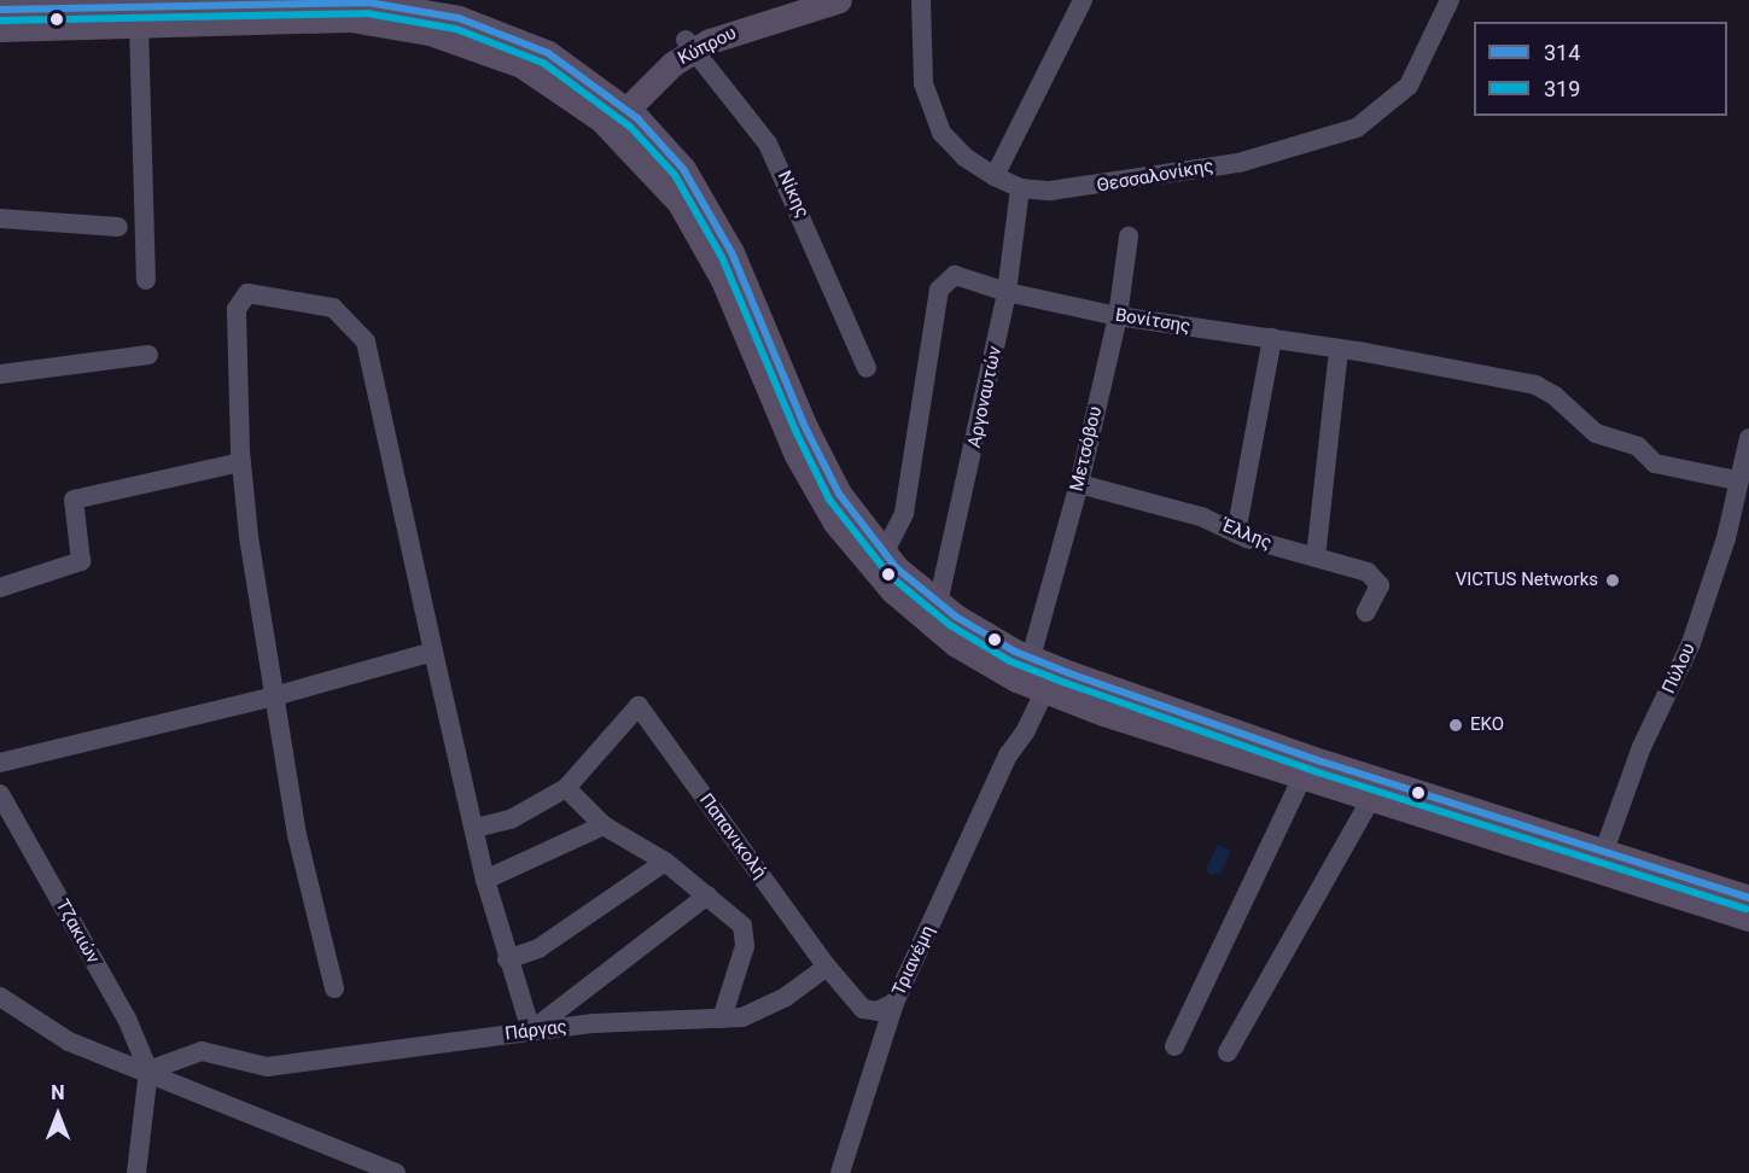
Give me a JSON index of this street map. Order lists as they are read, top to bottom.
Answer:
{
  "streets": {
    "main road": ["Κύπρου"],
    "street": [
      "Θεσσαλονίκης",
      "Νίκης",
      "Βονίτσης",
      "Αργοναυτών",
      "Μετσόβου",
      "Έλλης",
      "Πύλου",
      "Παπανικολή",
      "Τζακιών",
      "Τριανέμη",
      "Πάργας"
    ]
  },
  "crossings": [
    ["Κύπρου", "Νίκης"],
    ["Θεσσαλονίκης", "Αργοναυτών"],
    ["Βονίτσης", "Αργοναυτών"],
    ["Βονίτσης", "Μετσόβου"],
    ["Βονίτσης", "Πύλου"],
    ["Μετσόβου", "Έλλης"],
    ["Μετσόβου", "Τριανέμη"],
    ["Παπανικολή", "Πάργας"],
    ["Τζακιών", "Πάργας"]
  ],
  "places": ["VICTUS Networks", "EKO"],
  "lines": ["transit line 314", "transit line 319"],
  "legend": ["314", "319"],
  "north": "top"
}
